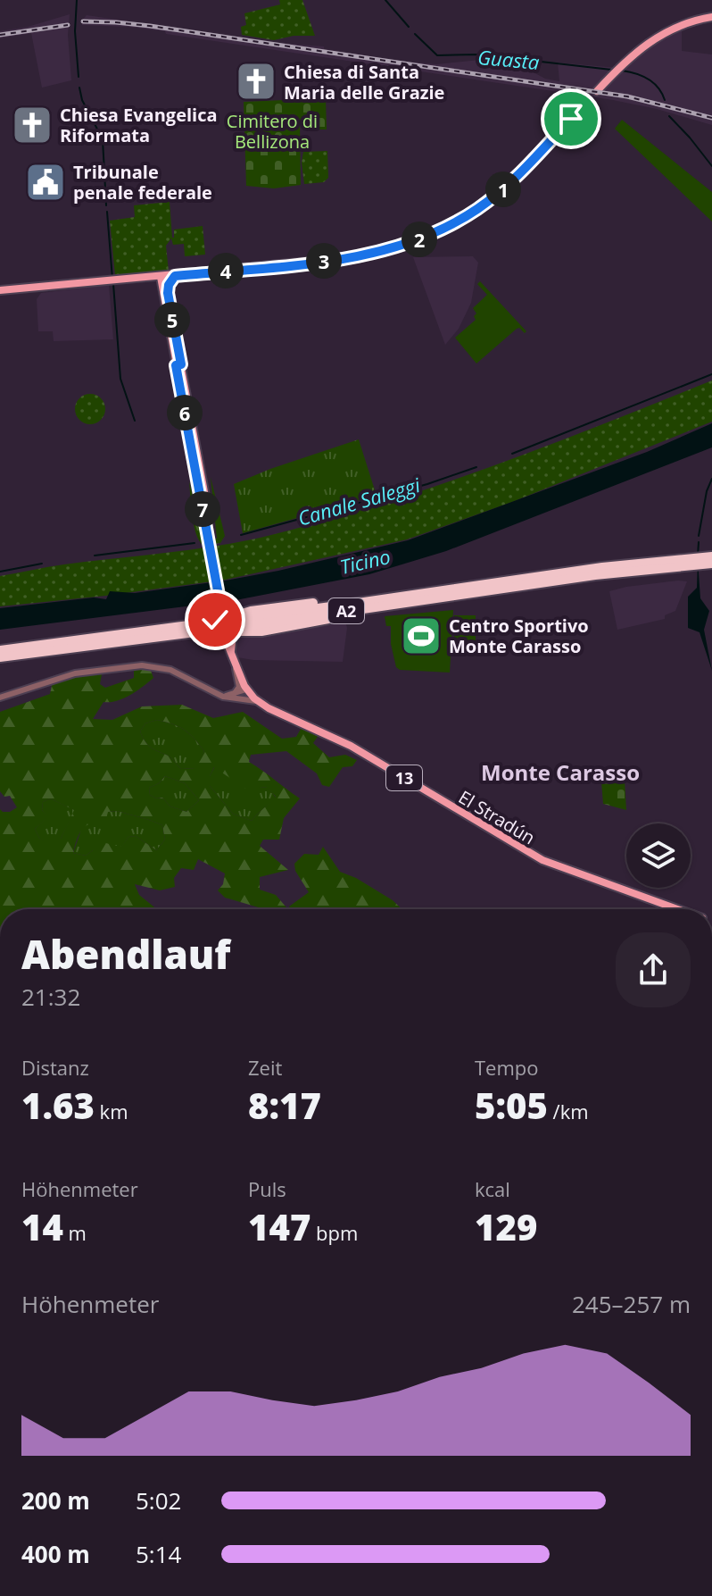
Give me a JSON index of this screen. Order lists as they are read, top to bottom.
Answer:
{
  "streets": {
    "highway": ["A2"],
    "main road": ["13", "El Stradún"]
  },
  "crossings": [
    ["13", "El Stradún"]
  ],
  "districts": ["Monte Carasso"],
  "water": ["Guasta", "Canale Saleggi", "Ticino"],
  "parks": ["Cimitero di Bellizona"],
  "places": {
    "church": ["Chiesa di Santa Maria delle Grazie", "Chiesa Evangelica Riformata"],
    "public building": ["Tribunale penale federale"],
    "sports": ["Centro Sportivo Monte Carasso"]
  },
  "page": {
    "pins": [
      "1",
      "2",
      "3",
      "4",
      "5",
      "6",
      "7"
    ],
    "heading": ["Abendlauf", "21:32"],
    "stats": [
      ["Distanz", "1.63 km"],
      ["Zeit", "8:17"],
      ["Tempo", "5:05 /km"],
      ["Höhenmeter", "14 m"],
      ["Puls", "147 bpm"],
      ["kcal", "129"]
    ],
    "chart": ["Höhenmeter", "245–257 m"],
    "list": [
      {
        "name": "200 m",
        "note": "5:02"
      },
      {
        "name": "400 m",
        "note": "5:14"
      }
    ]
  }
}
